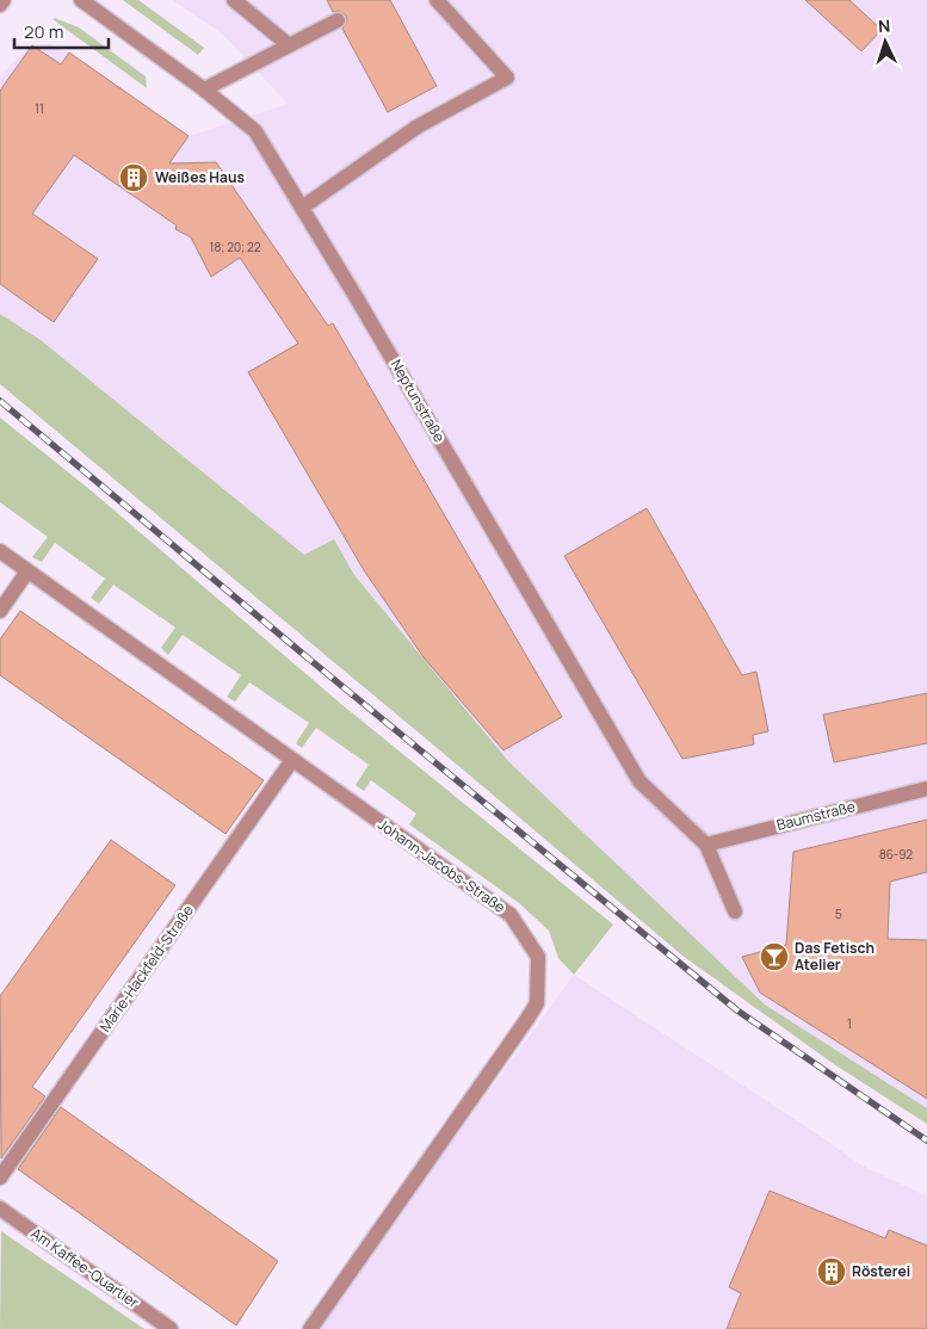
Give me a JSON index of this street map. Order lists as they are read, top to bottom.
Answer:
{
  "streets": {
    "street": [
      "Neptunstraße",
      "Baumstraße",
      "Johann-Jacobs-Straße",
      "Marie-Hackfeld-Straße",
      "Am Kaffee-Quartier"
    ]
  },
  "crossings": [
    ["Neptunstraße", "Baumstraße"],
    ["Johann-Jacobs-Straße", "Marie-Hackfeld-Straße"]
  ],
  "places": {
    "building": ["Weißes Haus", "Rösterei"],
    "bar": ["Das Fetisch Atelier"]
  },
  "house_numbers": [
    "11",
    "18; 20; 22",
    "86-92",
    "5",
    "1"
  ],
  "scale_bar": "20 m",
  "north": "top"
}
